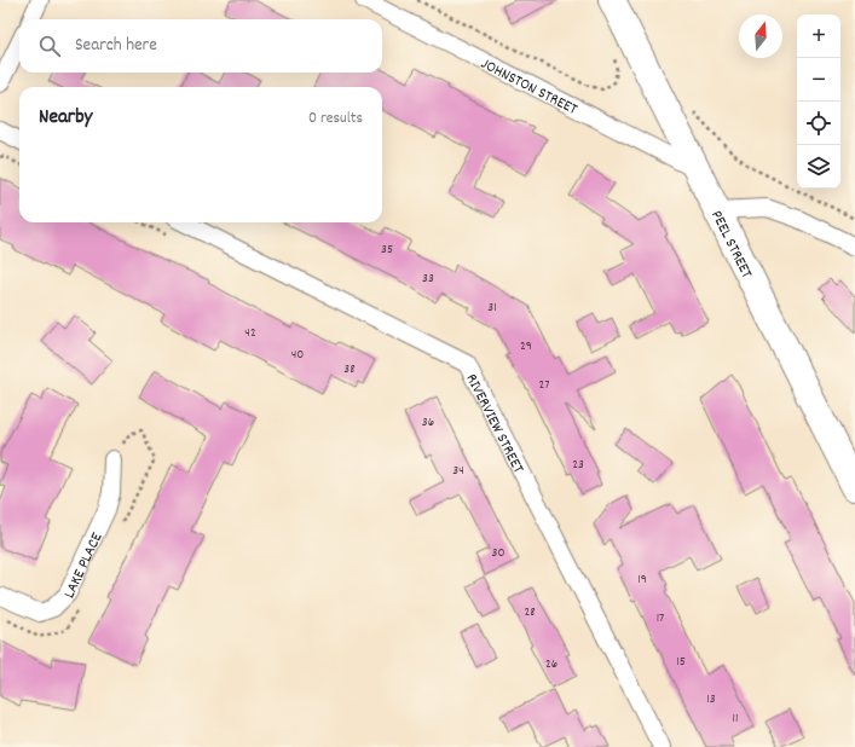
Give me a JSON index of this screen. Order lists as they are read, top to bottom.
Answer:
{
  "streets": {
    "main road": ["PEEL STREET"],
    "street": ["JOHNSTON STREET", "RIVERVIEW STREET", "LAKE PLACE"]
  },
  "crossings": [
    ["JOHNSTON STREET", "PEEL STREET"]
  ],
  "house_numbers": [
    "35",
    "33",
    "31",
    "42",
    "29",
    "40",
    "38",
    "27",
    "36",
    "23",
    "34",
    "30",
    "19",
    "28",
    "17",
    "15",
    "26",
    "13",
    "11"
  ],
  "north": "top",
  "page": {
    "map_buttons": ["+", "−"],
    "search": "Search here",
    "heading": ["Nearby", "0 results"]
  }
}
